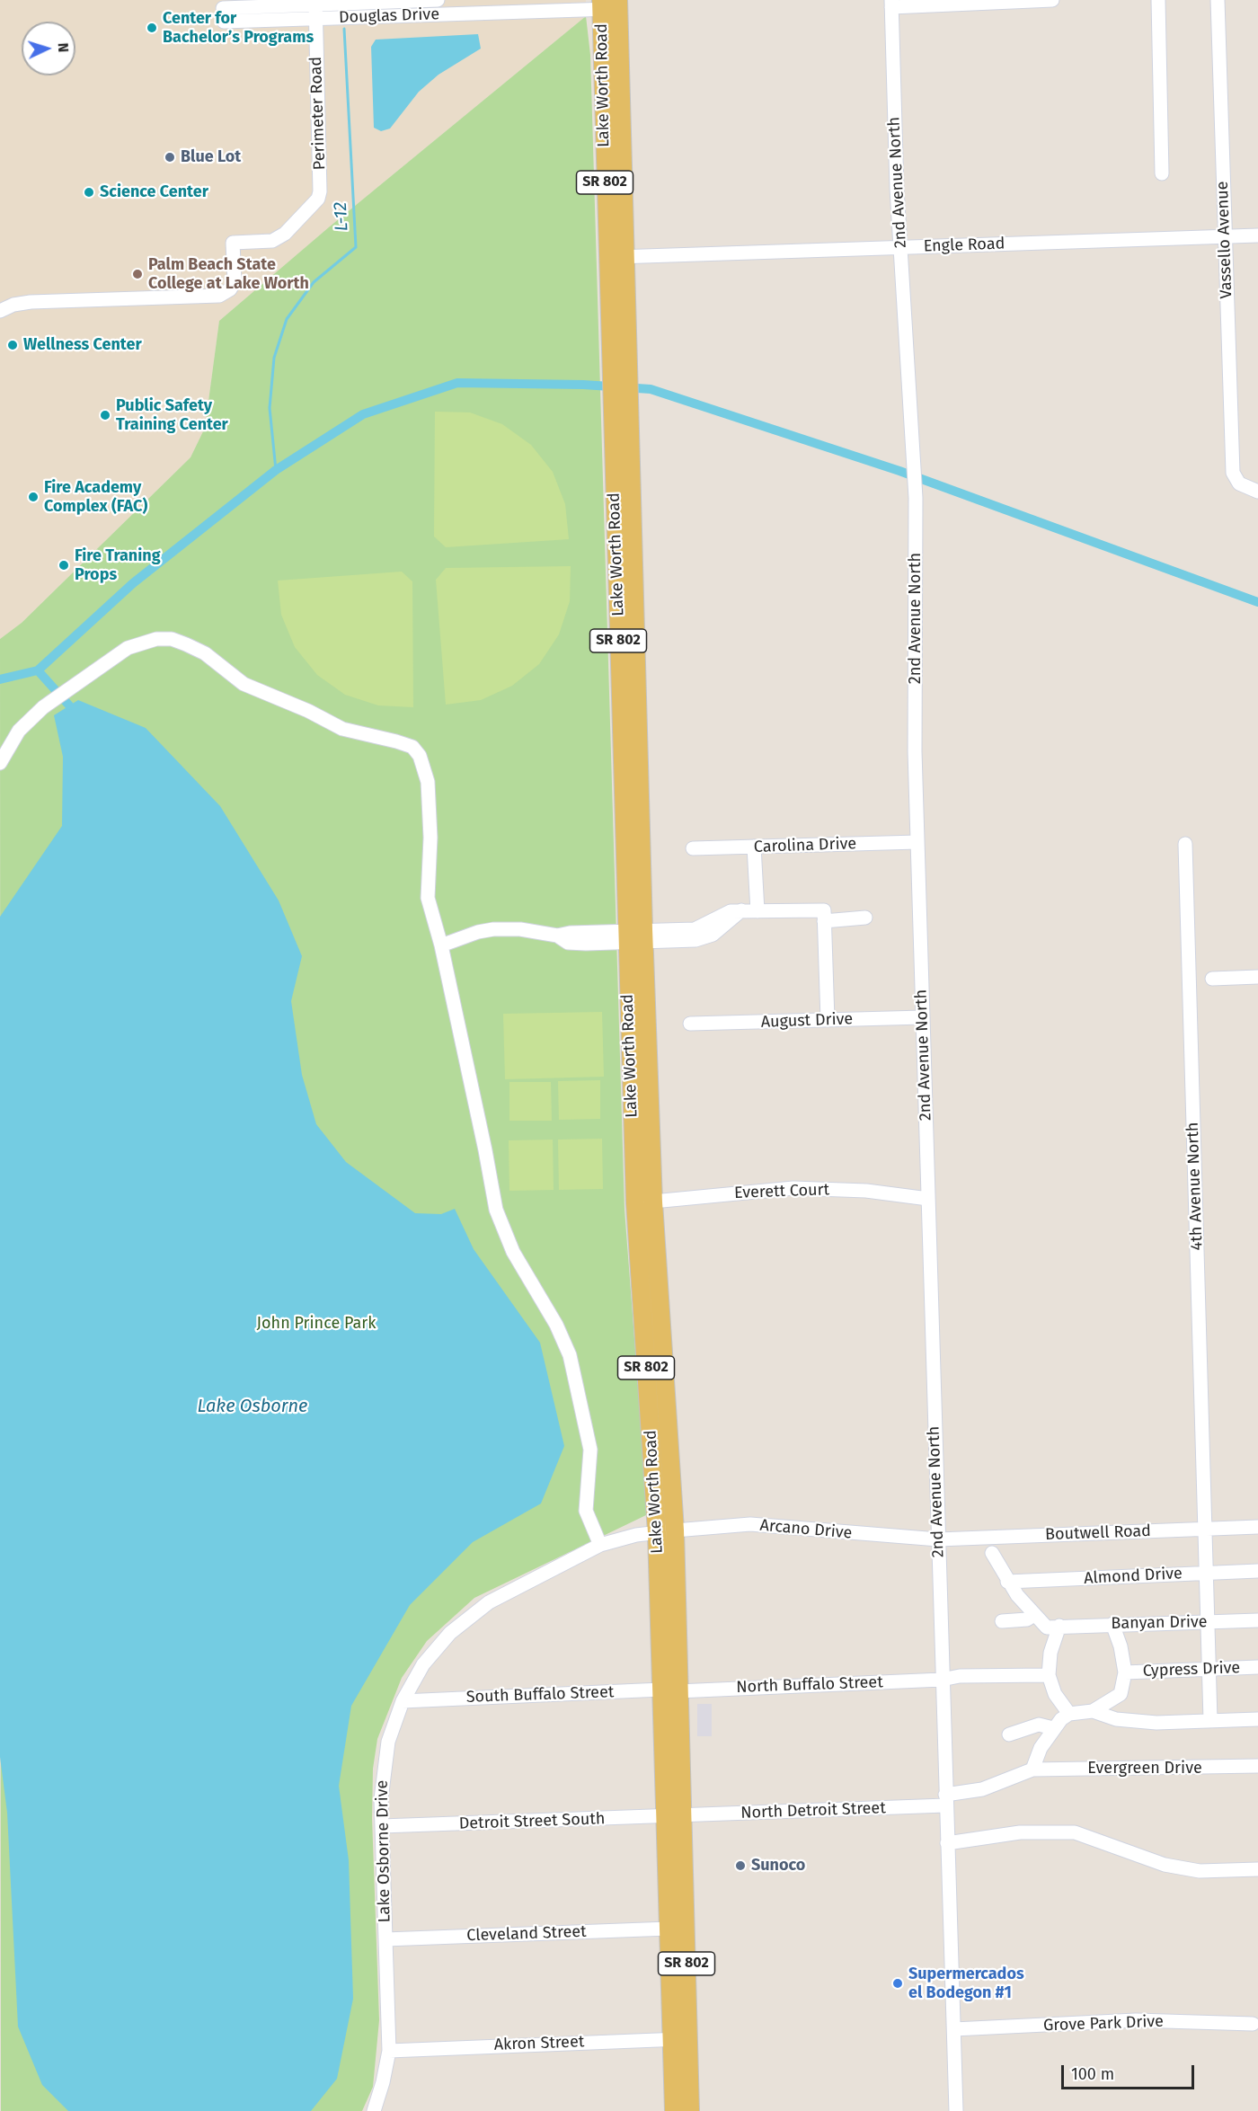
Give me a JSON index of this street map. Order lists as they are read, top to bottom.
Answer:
{
  "streets": {
    "main road": ["Lake Worth Road", "SR 802"],
    "street": [
      "Douglas Drive",
      "Perimeter Road",
      "2nd Avenue North",
      "Vassello Avenue",
      "Engle Road",
      "Carolina Drive",
      "August Drive",
      "4th Avenue North",
      "Everett Court",
      "Arcano Drive",
      "Boutwell Road",
      "Almond Drive",
      "Banyan Drive",
      "Cypress Drive",
      "North Buffalo Street",
      "South Buffalo Street",
      "Evergreen Drive",
      "North Detroit Street",
      "Detroit Street South",
      "Lake Osborne Drive",
      "Cleveland Street",
      "Grove Park Drive",
      "Akron Street"
    ]
  },
  "crossings": [
    ["Douglas Drive", "Lake Worth Road"],
    ["Douglas Drive", "Perimeter Road"],
    ["Lake Worth Road", "Engle Road"],
    ["Lake Worth Road", "Everett Court"],
    ["Lake Worth Road", "Arcano Drive"],
    ["Lake Worth Road", "North Buffalo Street"],
    ["Lake Worth Road", "South Buffalo Street"],
    ["Lake Worth Road", "North Detroit Street"],
    ["Lake Worth Road", "Detroit Street South"],
    ["Lake Worth Road", "Lake Osborne Drive"],
    ["Lake Worth Road", "Cleveland Street"],
    ["Lake Worth Road", "Akron Street"],
    ["2nd Avenue North", "Engle Road"],
    ["2nd Avenue North", "Carolina Drive"],
    ["2nd Avenue North", "August Drive"],
    ["2nd Avenue North", "Everett Court"],
    ["2nd Avenue North", "Arcano Drive"],
    ["2nd Avenue North", "Boutwell Road"],
    ["2nd Avenue North", "North Buffalo Street"],
    ["2nd Avenue North", "North Detroit Street"],
    ["2nd Avenue North", "Grove Park Drive"],
    ["Vassello Avenue", "Engle Road"],
    ["4th Avenue North", "Boutwell Road"],
    ["4th Avenue North", "Almond Drive"],
    ["4th Avenue North", "Banyan Drive"],
    ["4th Avenue North", "Cypress Drive"],
    ["Arcano Drive", "Boutwell Road"],
    ["Arcano Drive", "Lake Osborne Drive"],
    ["Banyan Drive", "Cypress Drive"],
    ["North Buffalo Street", "South Buffalo Street"],
    ["South Buffalo Street", "Lake Osborne Drive"],
    ["Evergreen Drive", "North Detroit Street"],
    ["North Detroit Street", "Detroit Street South"],
    ["Detroit Street South", "Lake Osborne Drive"],
    ["Lake Osborne Drive", "Cleveland Street"],
    ["Lake Osborne Drive", "Akron Street"]
  ],
  "water": ["L-12", "Lake Osborne"],
  "parks": ["John Prince Park"],
  "places": [
    "Center for Bachelor’s Programs",
    "Blue Lot",
    "Science Center",
    "Palm Beach State College at Lake Worth",
    "Wellness Center",
    "Public Safety Training Center",
    "Fire Academy Complex (FAC)",
    "Fire Traning Props",
    "Sunoco",
    "Supermercados el Bodegon #1"
  ],
  "scale_bar": "100 m",
  "north": "right"
}
